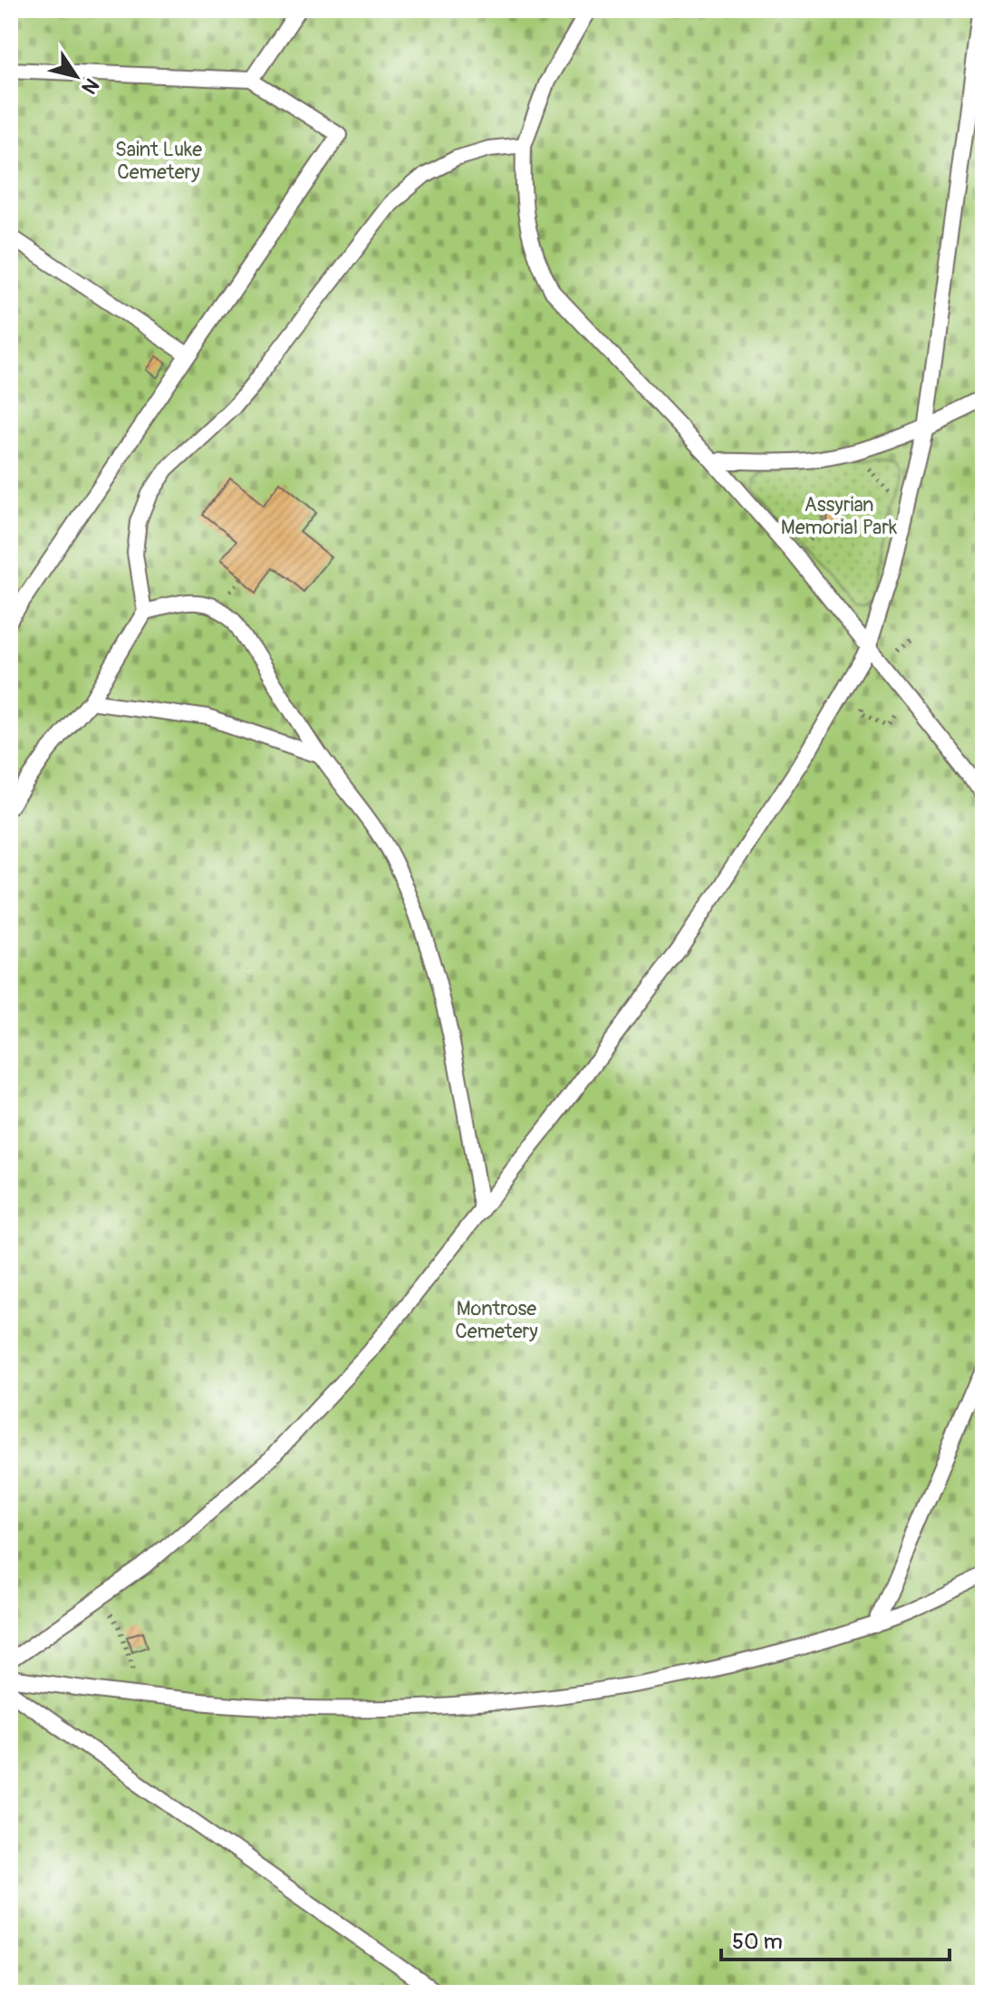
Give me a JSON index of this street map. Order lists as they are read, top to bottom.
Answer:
{
  "parks": ["Saint Luke Cemetery", "Assyrian Memorial Park", "Montrose Cemetery"],
  "scale_bar": "50 m",
  "north": "bottom right"
}
